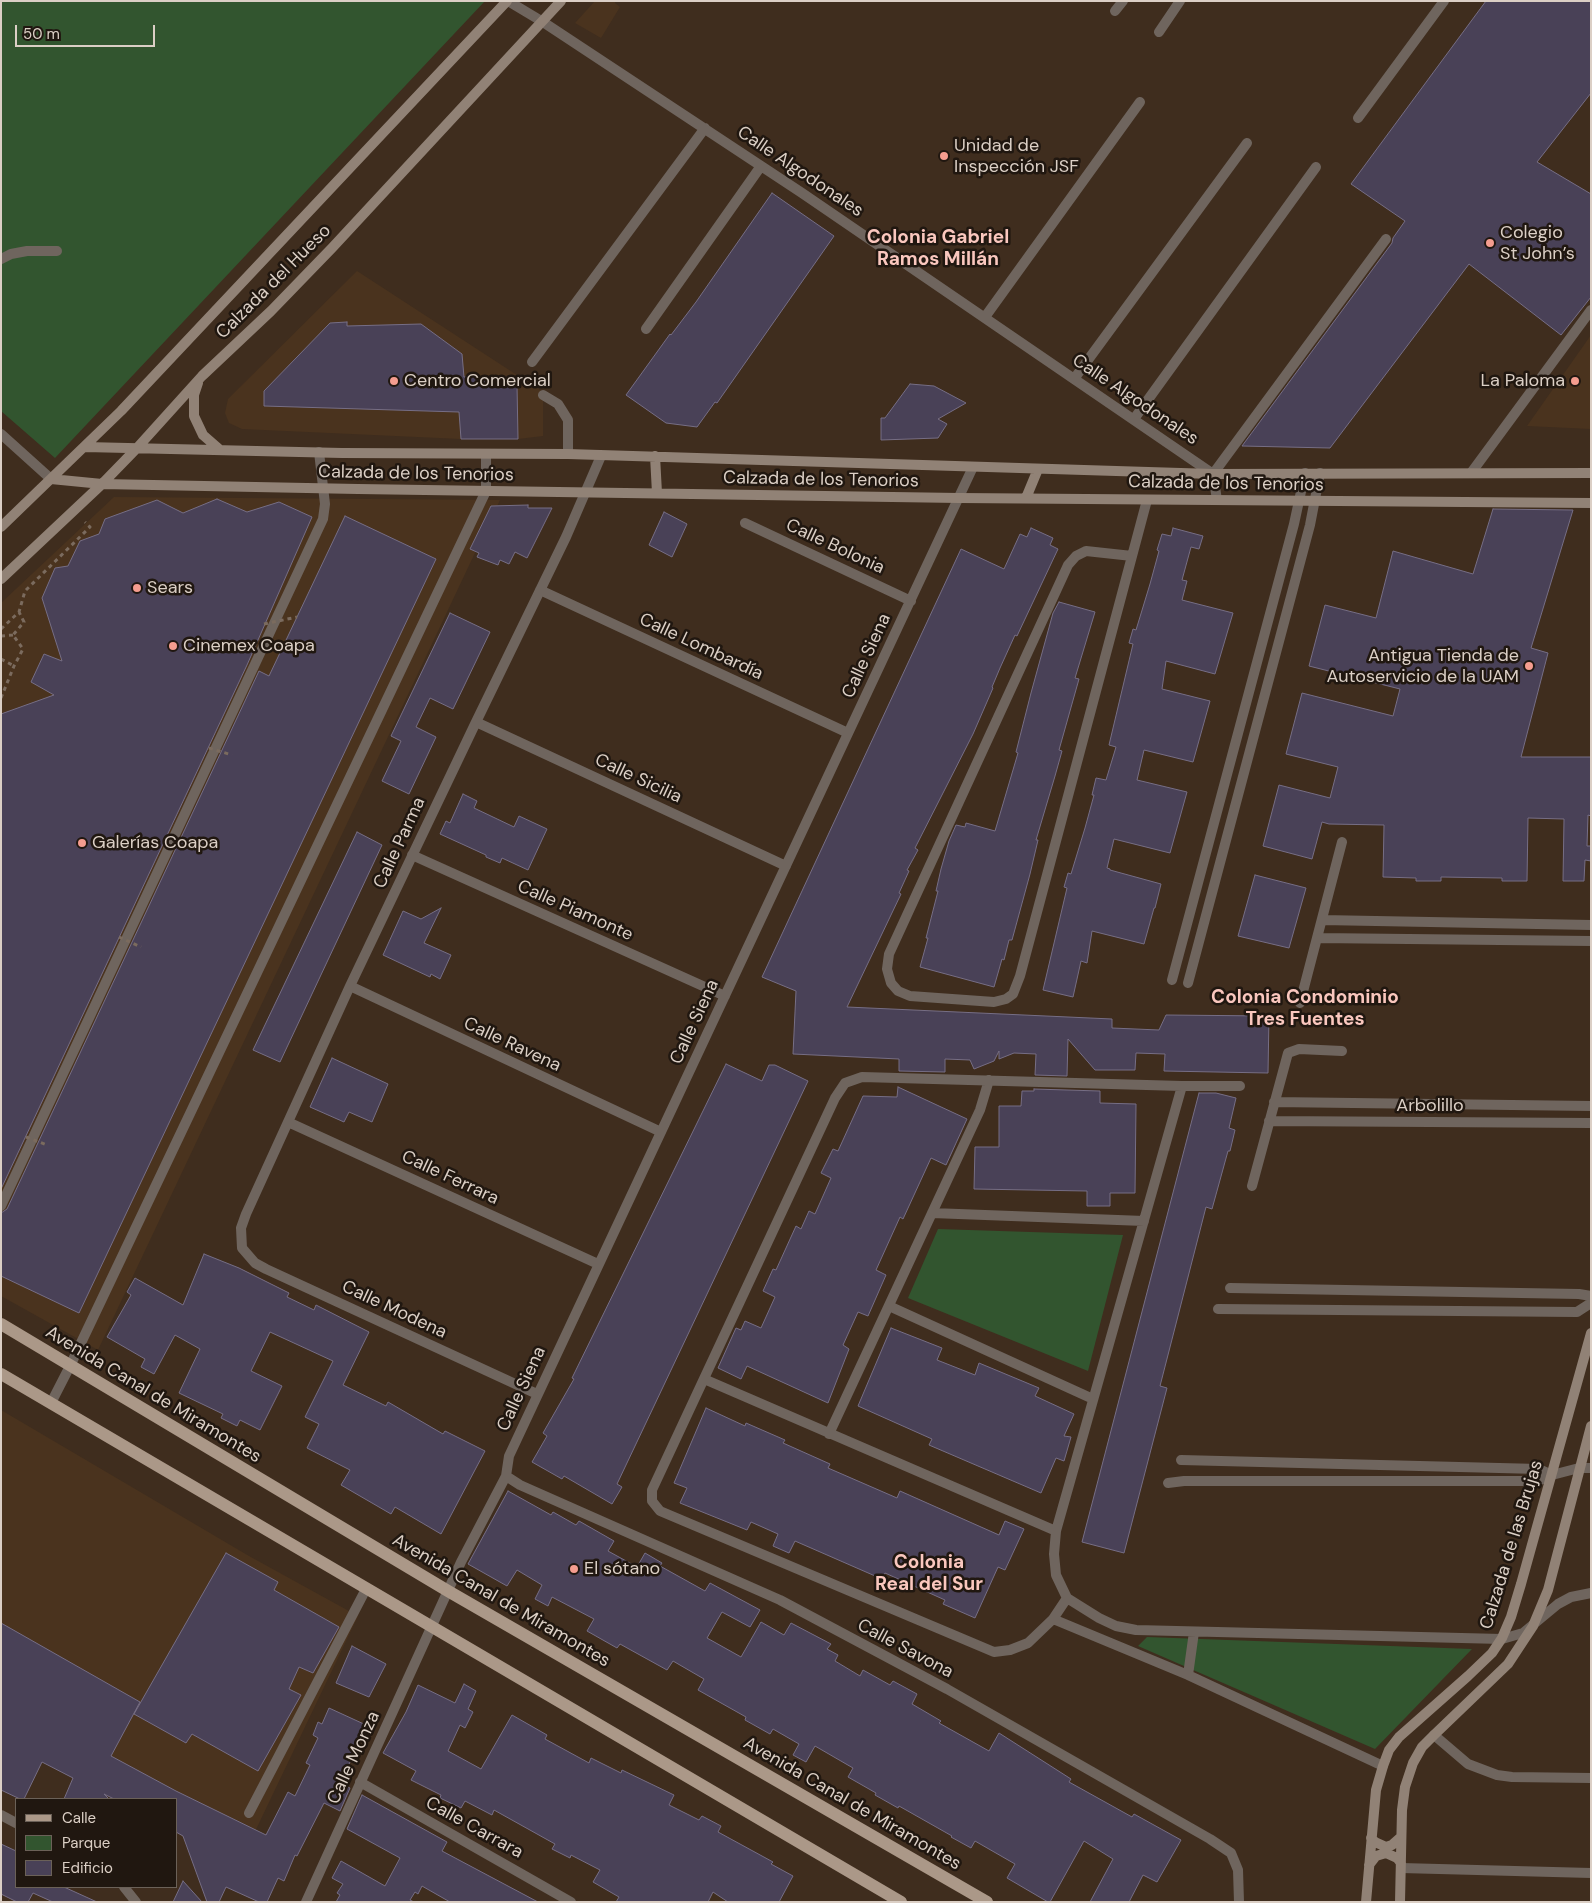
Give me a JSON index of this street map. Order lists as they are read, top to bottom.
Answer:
{
  "streets": {
    "main road": ["Avenida Canal de Miramontes"],
    "street": [
      "Calle Algodonales",
      "Calzada del Hueso",
      "Calzada de los Tenorios",
      "Calle Bolonia",
      "Calle Lombardía",
      "Calle Siena",
      "Calle Sicilia",
      "Calle Parma",
      "Calle Piamonte",
      "Calle Ravena",
      "Arbolillo",
      "Calle Ferrara",
      "Calle Modena",
      "Calzada de las Brujas",
      "Calle Savona",
      "Calle Monza",
      "Calle Carrara"
    ]
  },
  "crossings": [
    ["Calle Algodonales", "Calzada del Hueso"],
    ["Calle Algodonales", "Calzada de los Tenorios"],
    ["Calzada del Hueso", "Calzada de los Tenorios"],
    ["Calzada de los Tenorios", "Calle Siena"],
    ["Calzada de los Tenorios", "Calle Parma"],
    ["Calle Bolonia", "Calle Siena"],
    ["Calle Lombardía", "Calle Siena"],
    ["Calle Lombardía", "Calle Parma"],
    ["Calle Siena", "Calle Sicilia"],
    ["Calle Siena", "Calle Piamonte"],
    ["Calle Siena", "Calle Ravena"],
    ["Calle Siena", "Calle Ferrara"],
    ["Calle Siena", "Calle Modena"],
    ["Calle Siena", "Avenida Canal de Miramontes"],
    ["Calle Siena", "Calle Savona"],
    ["Calle Siena", "Calle Monza"],
    ["Calle Sicilia", "Calle Parma"],
    ["Calle Parma", "Calle Piamonte"],
    ["Calle Parma", "Calle Ravena"],
    ["Calle Parma", "Calle Ferrara"],
    ["Calle Parma", "Calle Modena"],
    ["Avenida Canal de Miramontes", "Calle Monza"],
    ["Calle Monza", "Calle Carrara"]
  ],
  "districts": ["Colonia Gabriel Ramos Millán", "Colonia Condominio Tres Fuentes", "Colonia Real del Sur"],
  "places": [
    "Unidad de Inspección JSF",
    "Colegio St John’s",
    "Centro Comercial",
    "La Paloma",
    "Sears",
    "Cinemex Coapa",
    "Antigua Tienda de Autoservicio de la UAM",
    "Galerías Coapa",
    "El sótano"
  ],
  "legend": ["Calle", "Parque", "Edificio"],
  "scale_bar": "50 m"
}
